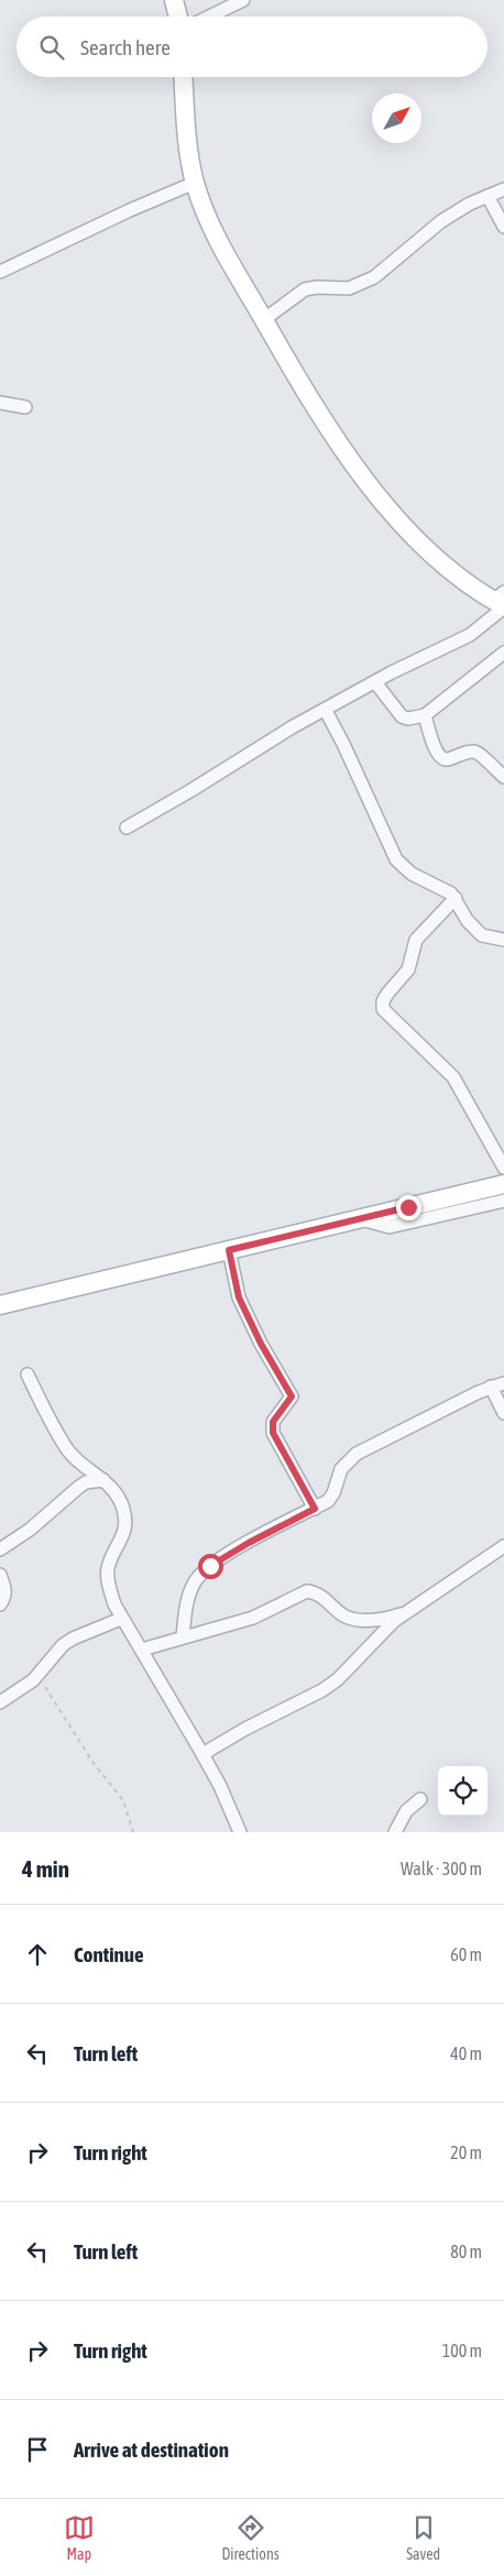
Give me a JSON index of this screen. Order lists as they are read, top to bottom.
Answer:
{
  "north": "top right",
  "page": {
    "search": "Search here",
    "heading": ["4 min", "Walk · 300 m"],
    "list": [
      ["Continue", "60 m"],
      ["Turn left", "40 m"],
      ["Turn right", "20 m"],
      ["Turn left", "80 m"],
      ["Turn right", "100 m"],
      "Arrive at destination"
    ],
    "nav": ["Map", "Directions", "Saved"]
  }
}
